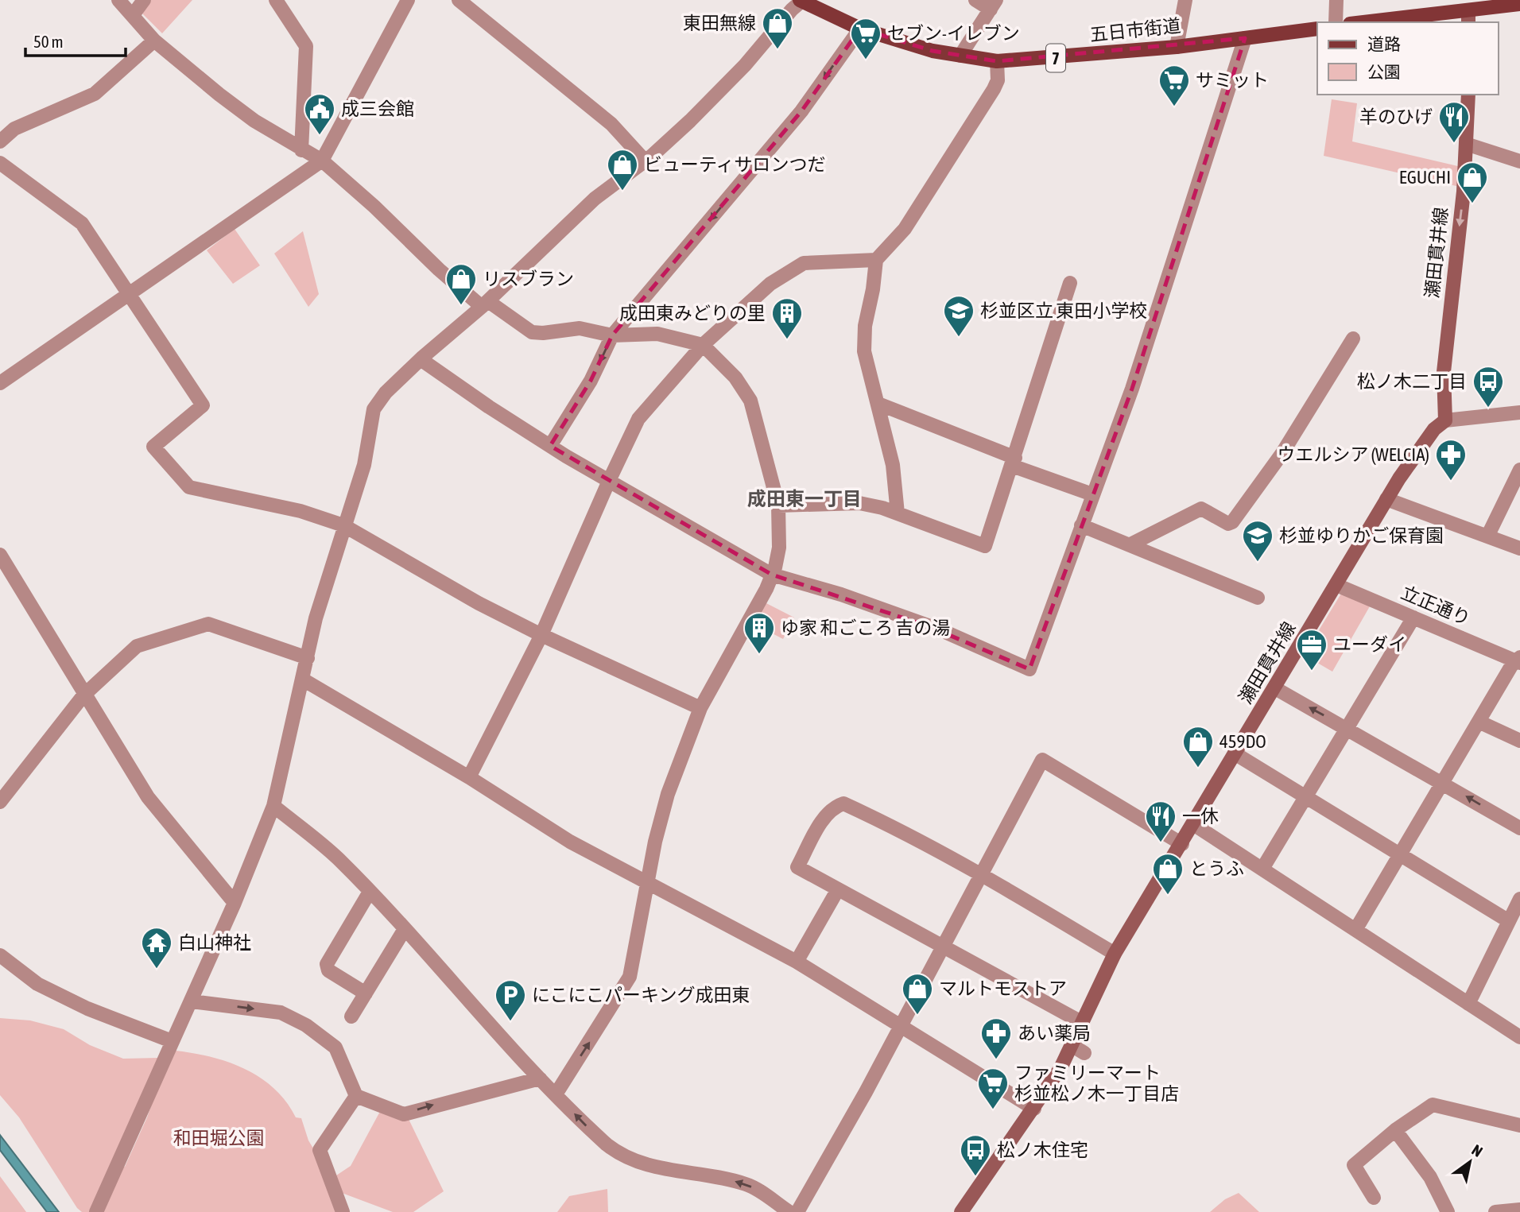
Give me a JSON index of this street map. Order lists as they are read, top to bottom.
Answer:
{
  "streets": {
    "main road": ["五日市街道", "7", "瀬田貫井線"],
    "street": ["立正通り"]
  },
  "crossings": [
    ["瀬田貫井線", "立正通り"]
  ],
  "districts": ["成田東一丁目"],
  "parks": ["和田堀公園"],
  "places": {
    "shop": [
      "東田無線",
      "ビューティサロンつだ",
      "EGUCHI",
      "リスブラン",
      "459DO",
      "とうふ",
      "マルトモストア"
    ],
    "supermarket": ["セブン-イレブン", "サミット", "ファミリーマート 杉並松ノ木一丁目店"],
    "public building": ["成三会館"],
    "restaurant": ["羊のひげ", "一休"],
    "school or university": ["杉並区立 東田小学校", "杉並ゆりかご保育園"],
    "building": ["成田東みどりの里", "ゆ家 和ごころ 吉の湯"],
    "bus stop": ["松ノ木二丁目", "松ノ木住宅"],
    "pharmacy": ["ウエルシア (WELCIA)", "あい薬局"],
    "office": ["ユーダイ"],
    "temple": ["白山神社"],
    "parking": ["にこにこパーキング成田東"]
  },
  "legend": ["道路", "公園"],
  "scale_bar": "50 m",
  "north": "top right"
}
